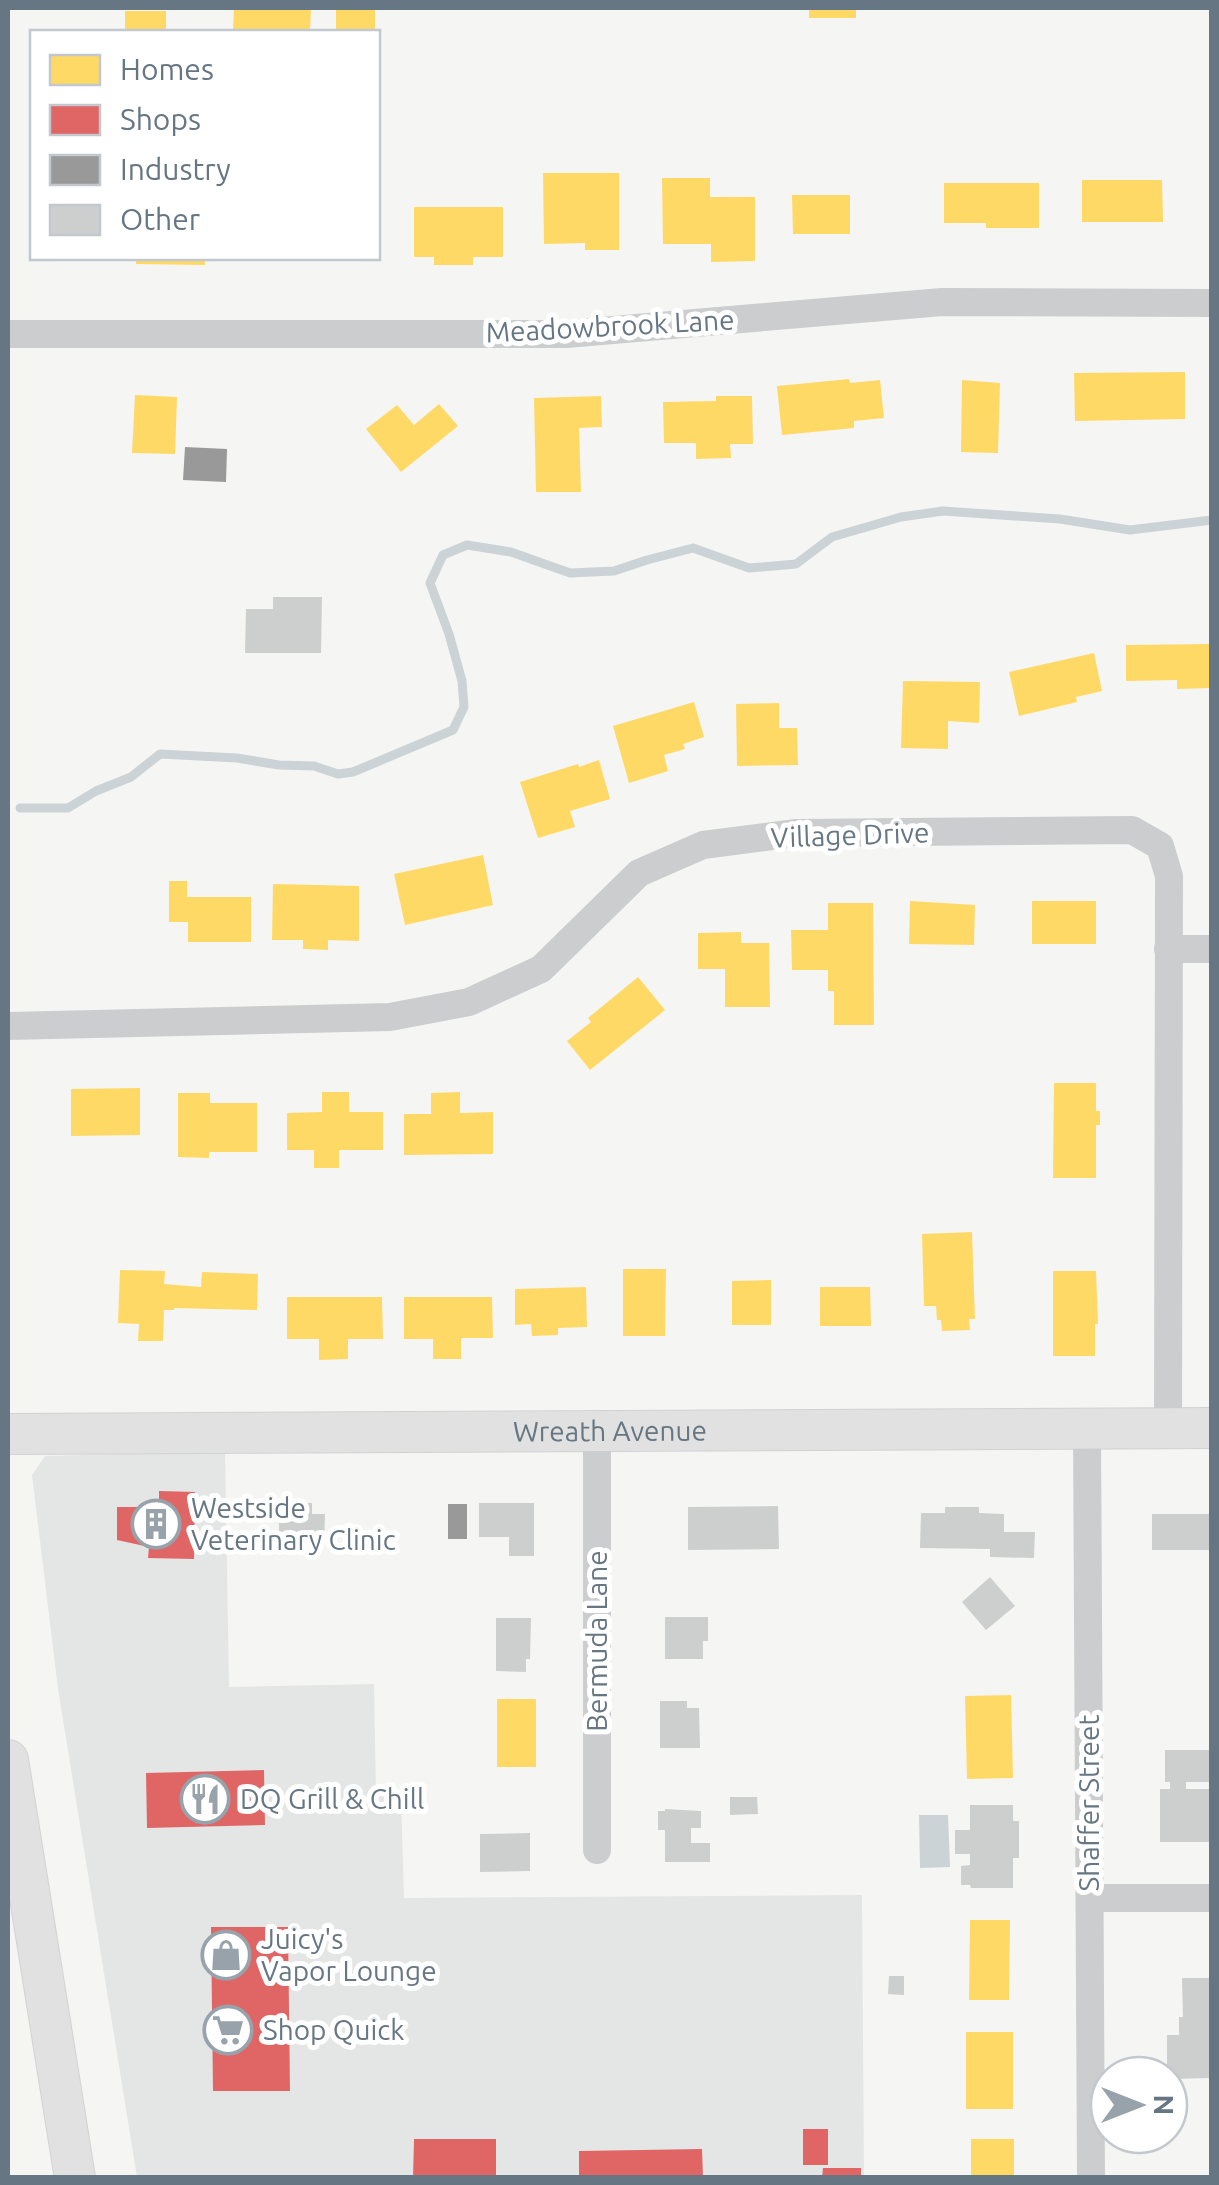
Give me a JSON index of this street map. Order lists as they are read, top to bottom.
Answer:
{
  "streets": {
    "street": [
      "Meadowbrook Lane",
      "Village Drive",
      "Wreath Avenue",
      "Bermuda Lane",
      "Shaffer Street"
    ]
  },
  "crossings": [
    ["Village Drive", "Wreath Avenue"],
    ["Wreath Avenue", "Bermuda Lane"],
    ["Wreath Avenue", "Shaffer Street"]
  ],
  "places": {
    "building": ["Westside Veterinary Clinic"],
    "restaurant": ["DQ Grill & Chill"],
    "shop": ["Juicy's Vapor Lounge"],
    "supermarket": ["Shop Quick"]
  },
  "legend": [
    "Homes",
    "Shops",
    "Industry",
    "Other"
  ],
  "north": "right"
}
